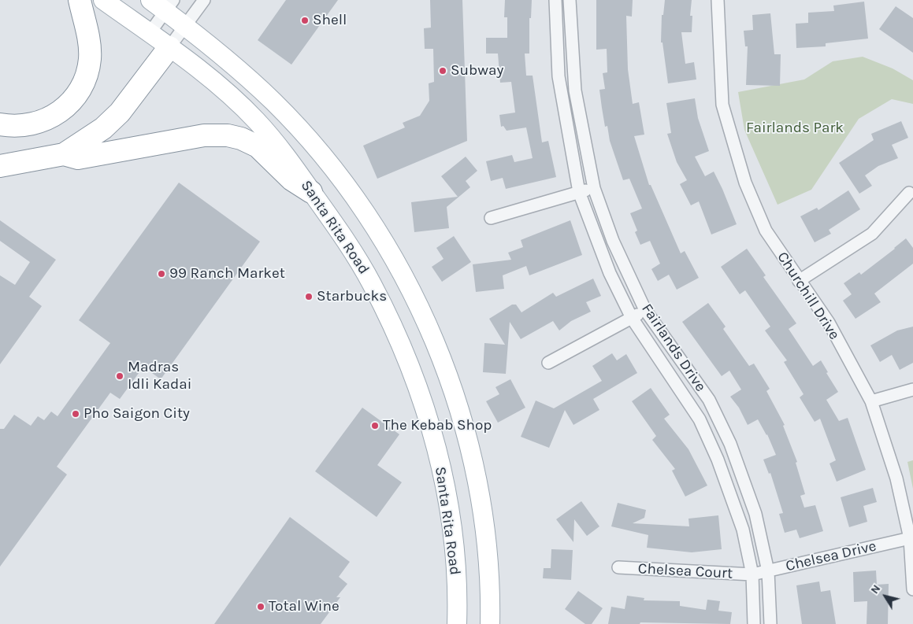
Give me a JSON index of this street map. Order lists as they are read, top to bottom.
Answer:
{
  "streets": {
    "main road": ["Santa Rita Road"],
    "street": [
      "Churchill Drive",
      "Fairlands Drive",
      "Chelsea Drive",
      "Chelsea Court"
    ]
  },
  "crossings": [
    ["Churchill Drive", "Chelsea Drive"],
    ["Fairlands Drive", "Chelsea Drive"],
    ["Fairlands Drive", "Chelsea Court"],
    ["Chelsea Drive", "Chelsea Court"]
  ],
  "parks": ["Fairlands Park"],
  "places": [
    "Shell",
    "Subway",
    "99 Ranch Market",
    "Starbucks",
    "Madras Idli Kadai",
    "Pho Saigon City",
    "The Kebab Shop",
    "Total Wine"
  ],
  "north": "top left"
}
